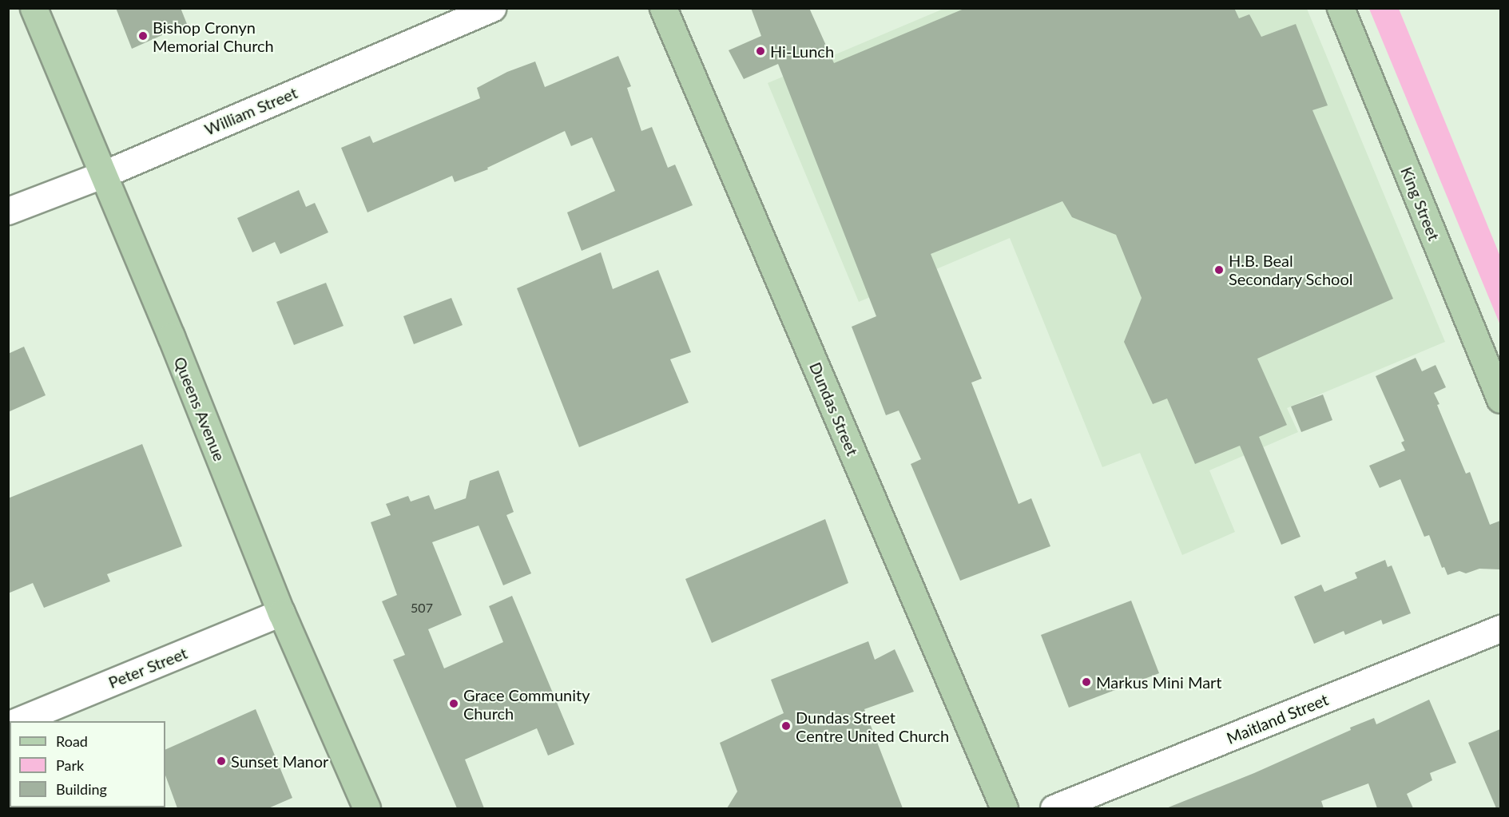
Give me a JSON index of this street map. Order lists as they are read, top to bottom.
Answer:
{
  "streets": {
    "main road": ["King Street", "Queens Avenue", "Dundas Street"],
    "street": ["William Street", "Peter Street", "Maitland Street"]
  },
  "crossings": [
    ["William Street", "Queens Avenue"],
    ["Queens Avenue", "Peter Street"]
  ],
  "places": [
    "Bishop Cronyn Memorial Church",
    "Hi-Lunch",
    "H.B. Beal Secondary School",
    "Markus Mini Mart",
    "Grace Community Church",
    "Dundas Street Centre United Church",
    "Sunset Manor"
  ],
  "house_numbers": ["507"],
  "legend": ["Road", "Park", "Building"]
}
